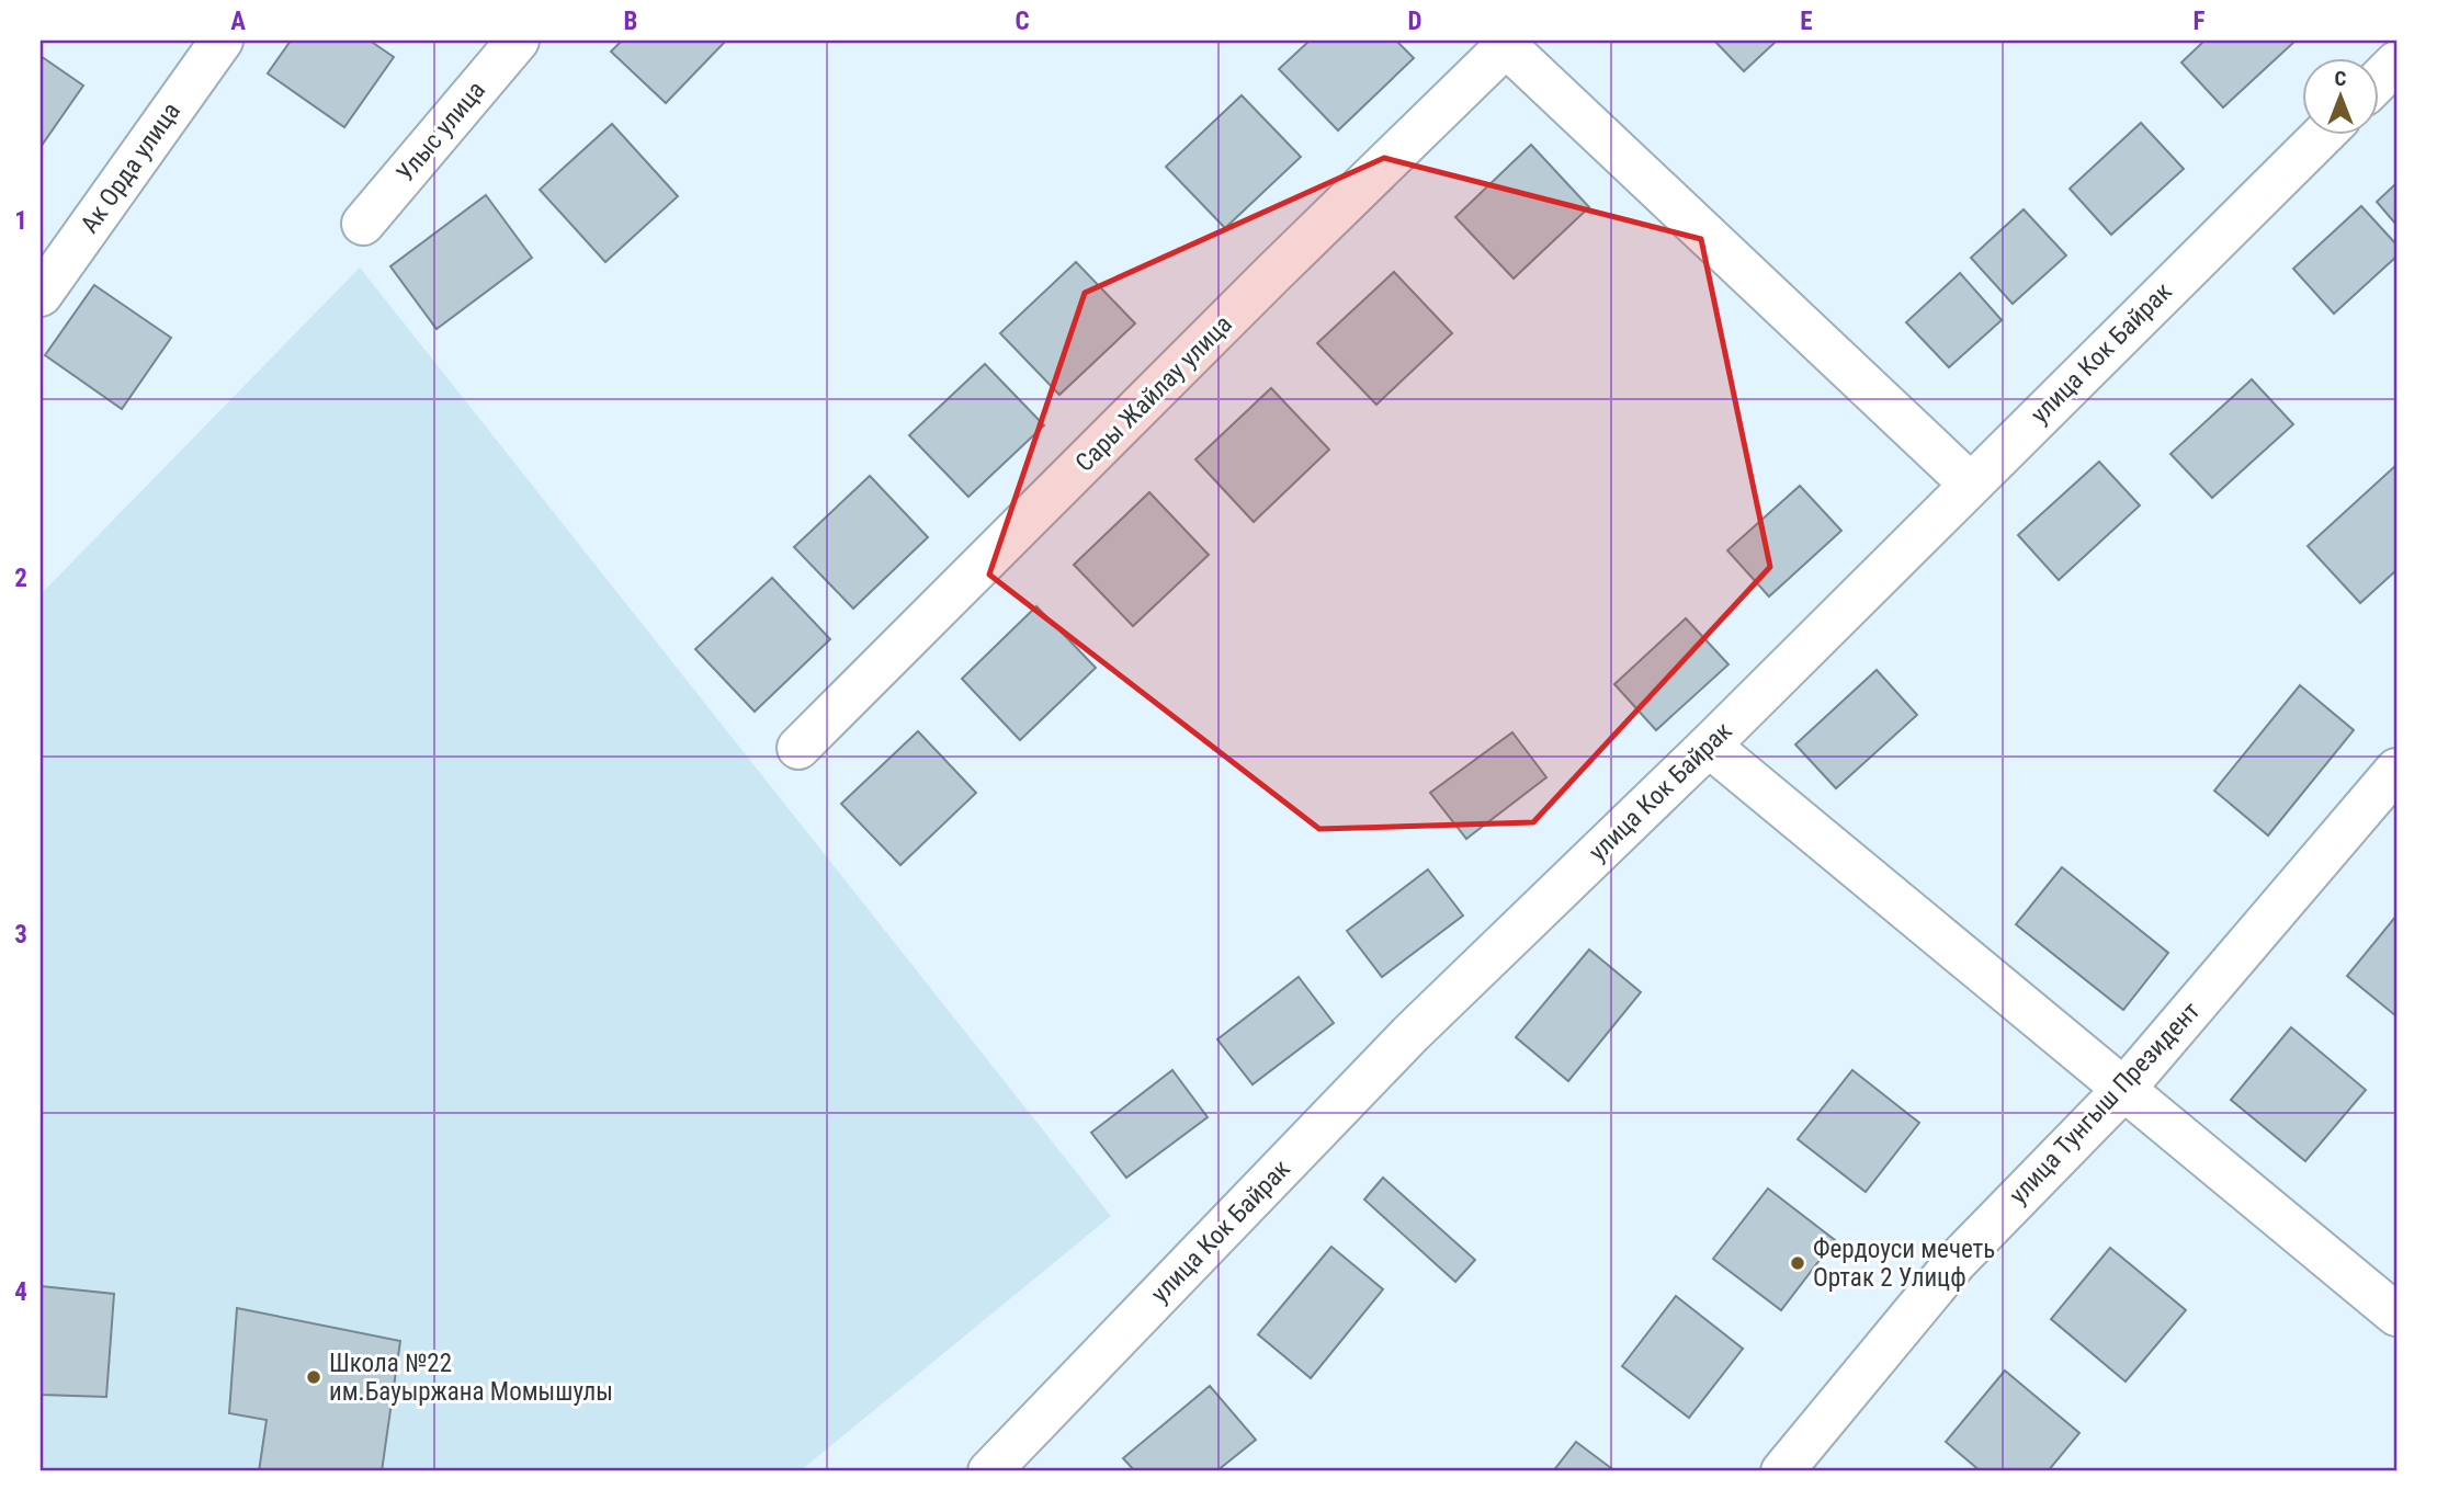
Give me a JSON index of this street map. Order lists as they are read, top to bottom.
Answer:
{
  "streets": {
    "street": [
      "Улыс улица",
      "Ак Орда улица",
      "улица Кок Байрак",
      "Сары Жайлау улица",
      "улица Тунгыш Президент"
    ]
  },
  "places": ["Фердоуси мечеть Ортак 2 Улицф", "Школа №22 им.Бауыржана Момышулы"],
  "north": "top",
  "grid": {
    "columns": [
      "A",
      "B",
      "C",
      "D",
      "E",
      "F"
    ],
    "rows": [
      "1",
      "2",
      "3",
      "4"
    ]
  }
}
